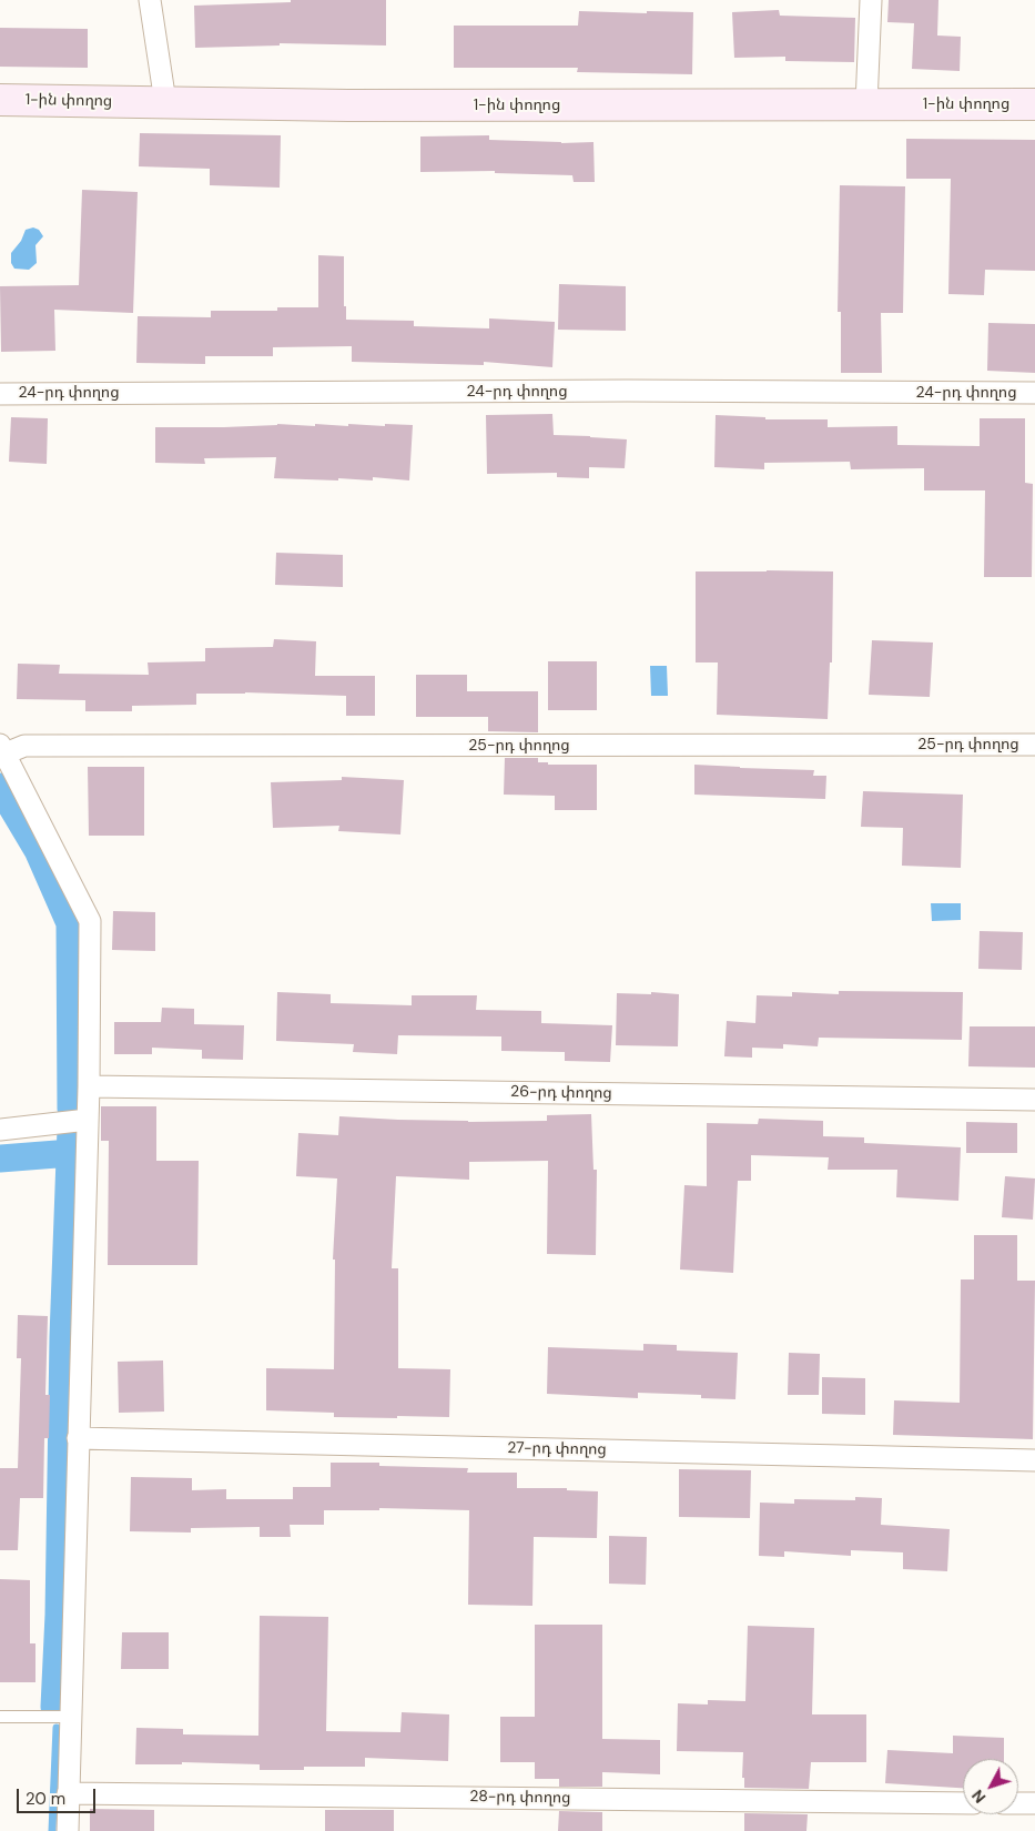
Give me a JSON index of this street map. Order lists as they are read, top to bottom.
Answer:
{
  "streets": {
    "main road": ["1-ին փողոց"],
    "street": [
      "24-րդ փողոց",
      "25-րդ փողոց",
      "26-րդ փողոց",
      "27-րդ փողոց",
      "28-րդ փողոց"
    ]
  },
  "scale_bar": "20 m",
  "north": "bottom left"
}
